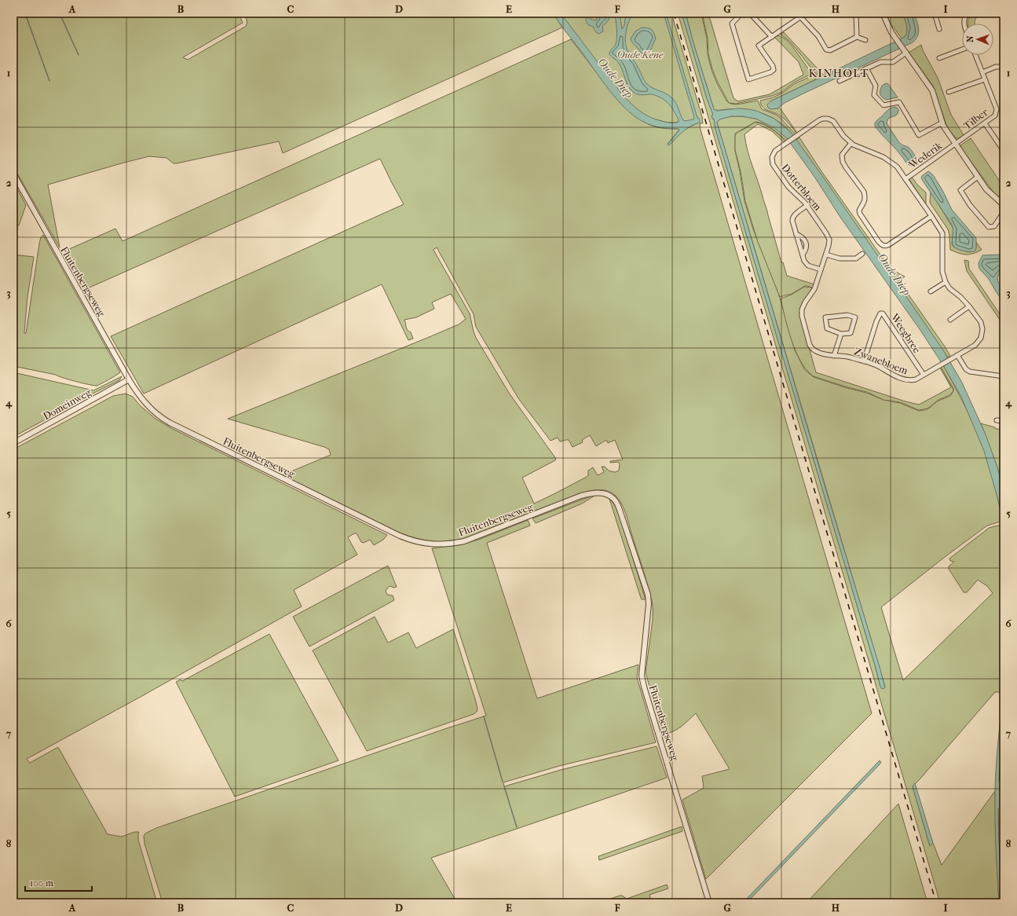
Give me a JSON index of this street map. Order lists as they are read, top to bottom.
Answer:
{
  "streets": {
    "street": [
      "Tilber",
      "Wederik",
      "Dotterbloem",
      "Fluitenbergseweg",
      "Weegbree",
      "Zwanebloem",
      "Domeinweg"
    ]
  },
  "crossings": [
    ["Tilber", "Wederik"],
    ["Wederik", "Dotterbloem"],
    ["Dotterbloem", "Zwanebloem"],
    ["Fluitenbergseweg", "Domeinweg"],
    ["Weegbree", "Zwanebloem"]
  ],
  "districts": ["KINHOLT"],
  "water": ["Oude Diep"],
  "parks": ["Oude Kene"],
  "scale_bar": "100 m",
  "north": "left",
  "grid": {
    "columns": [
      "A",
      "B",
      "C",
      "D",
      "E",
      "F",
      "G",
      "H",
      "I"
    ],
    "rows": [
      "1",
      "2",
      "3",
      "4",
      "5",
      "6",
      "7",
      "8"
    ]
  }
}
